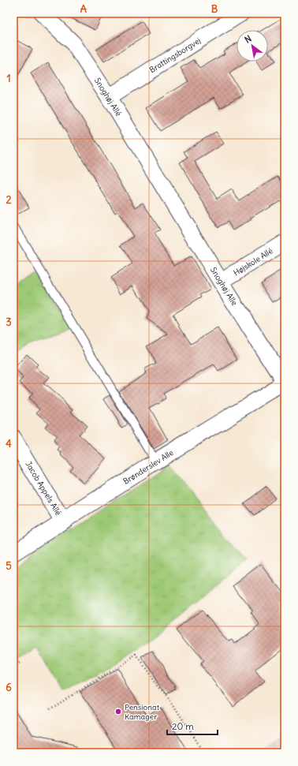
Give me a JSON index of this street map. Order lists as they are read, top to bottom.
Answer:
{
  "streets": {
    "street": [
      "Brattingsborgvej",
      "Snoghøj Allé",
      "Højskole Allé",
      "Snoghøj Alle",
      "Brønderslev Alle",
      "Jacob Appels Allé"
    ]
  },
  "crossings": [
    ["Brattingsborgvej", "Snoghøj Allé"],
    ["Snoghøj Allé", "Snoghøj Alle"],
    ["Højskole Allé", "Snoghøj Alle"],
    ["Snoghøj Alle", "Brønderslev Alle"],
    ["Brønderslev Alle", "Jacob Appels Allé"]
  ],
  "places": ["Pensionat Kamager"],
  "scale_bar": "20 m",
  "north": "top left",
  "grid": {
    "columns": ["A", "B"],
    "rows": [
      "1",
      "2",
      "3",
      "4",
      "5",
      "6"
    ]
  }
}
